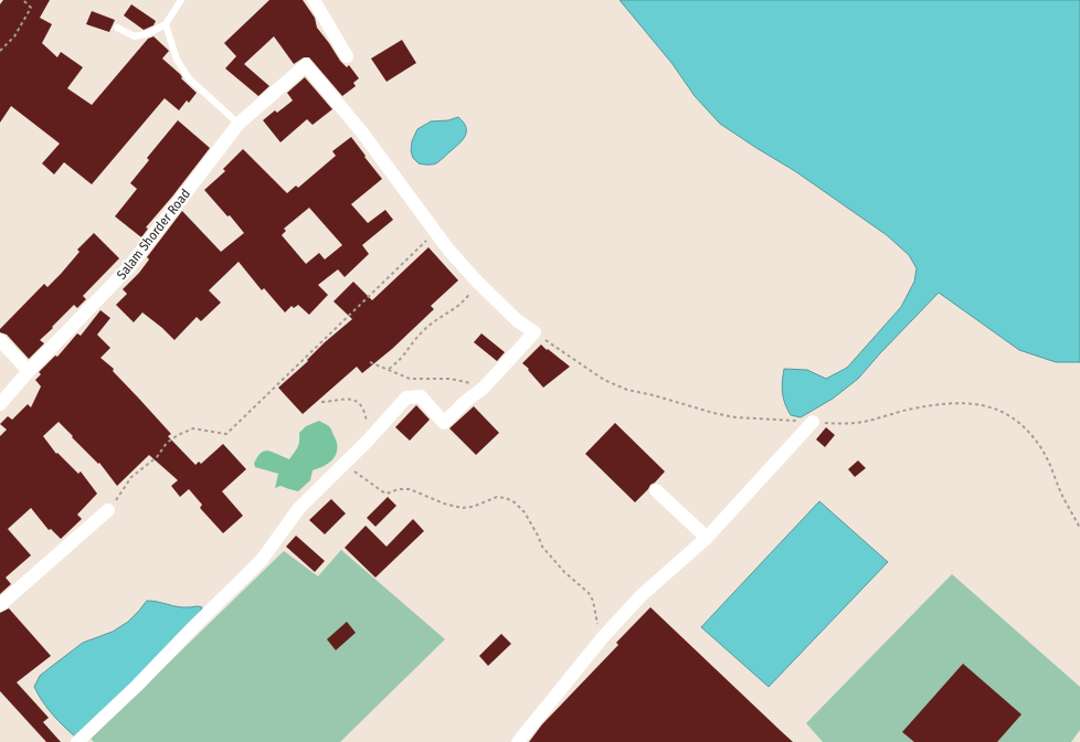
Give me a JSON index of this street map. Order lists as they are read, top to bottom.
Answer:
{
  "streets": {
    "street": ["Salam Shorder Road"]
  }
}
